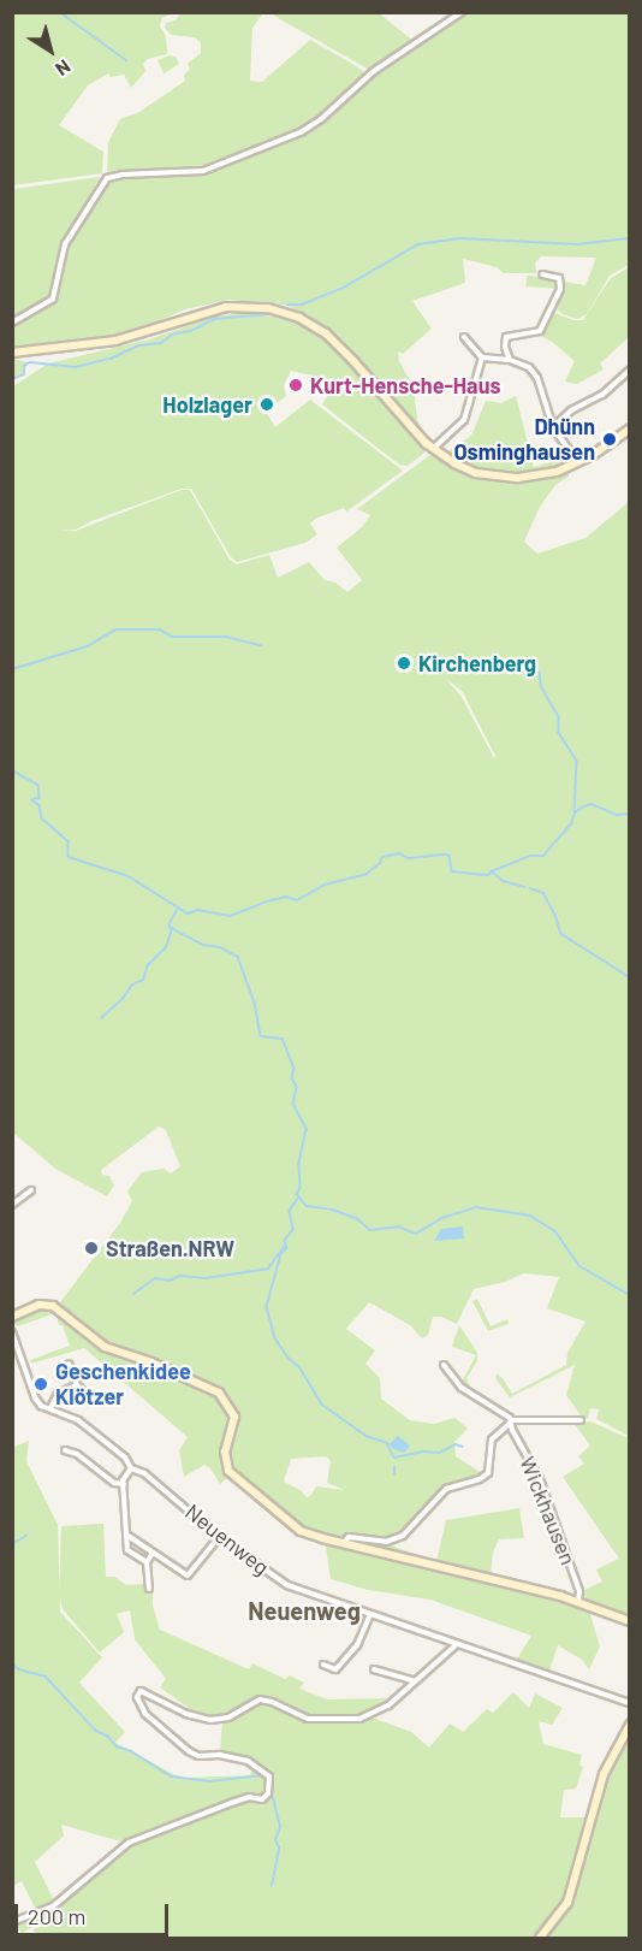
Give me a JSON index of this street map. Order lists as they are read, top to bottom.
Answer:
{
  "streets": {
    "street": ["Wickhausen", "Neuenweg"]
  },
  "districts": ["Neuenweg"],
  "places": [
    "Kurt-Hensche-Haus",
    "Holzlager",
    "Dhünn Osminghausen",
    "Kirchenberg",
    "Straßen.NRW",
    "Geschenkidee Klötzer"
  ],
  "scale_bar": "200 m",
  "north": "bottom right"
}
